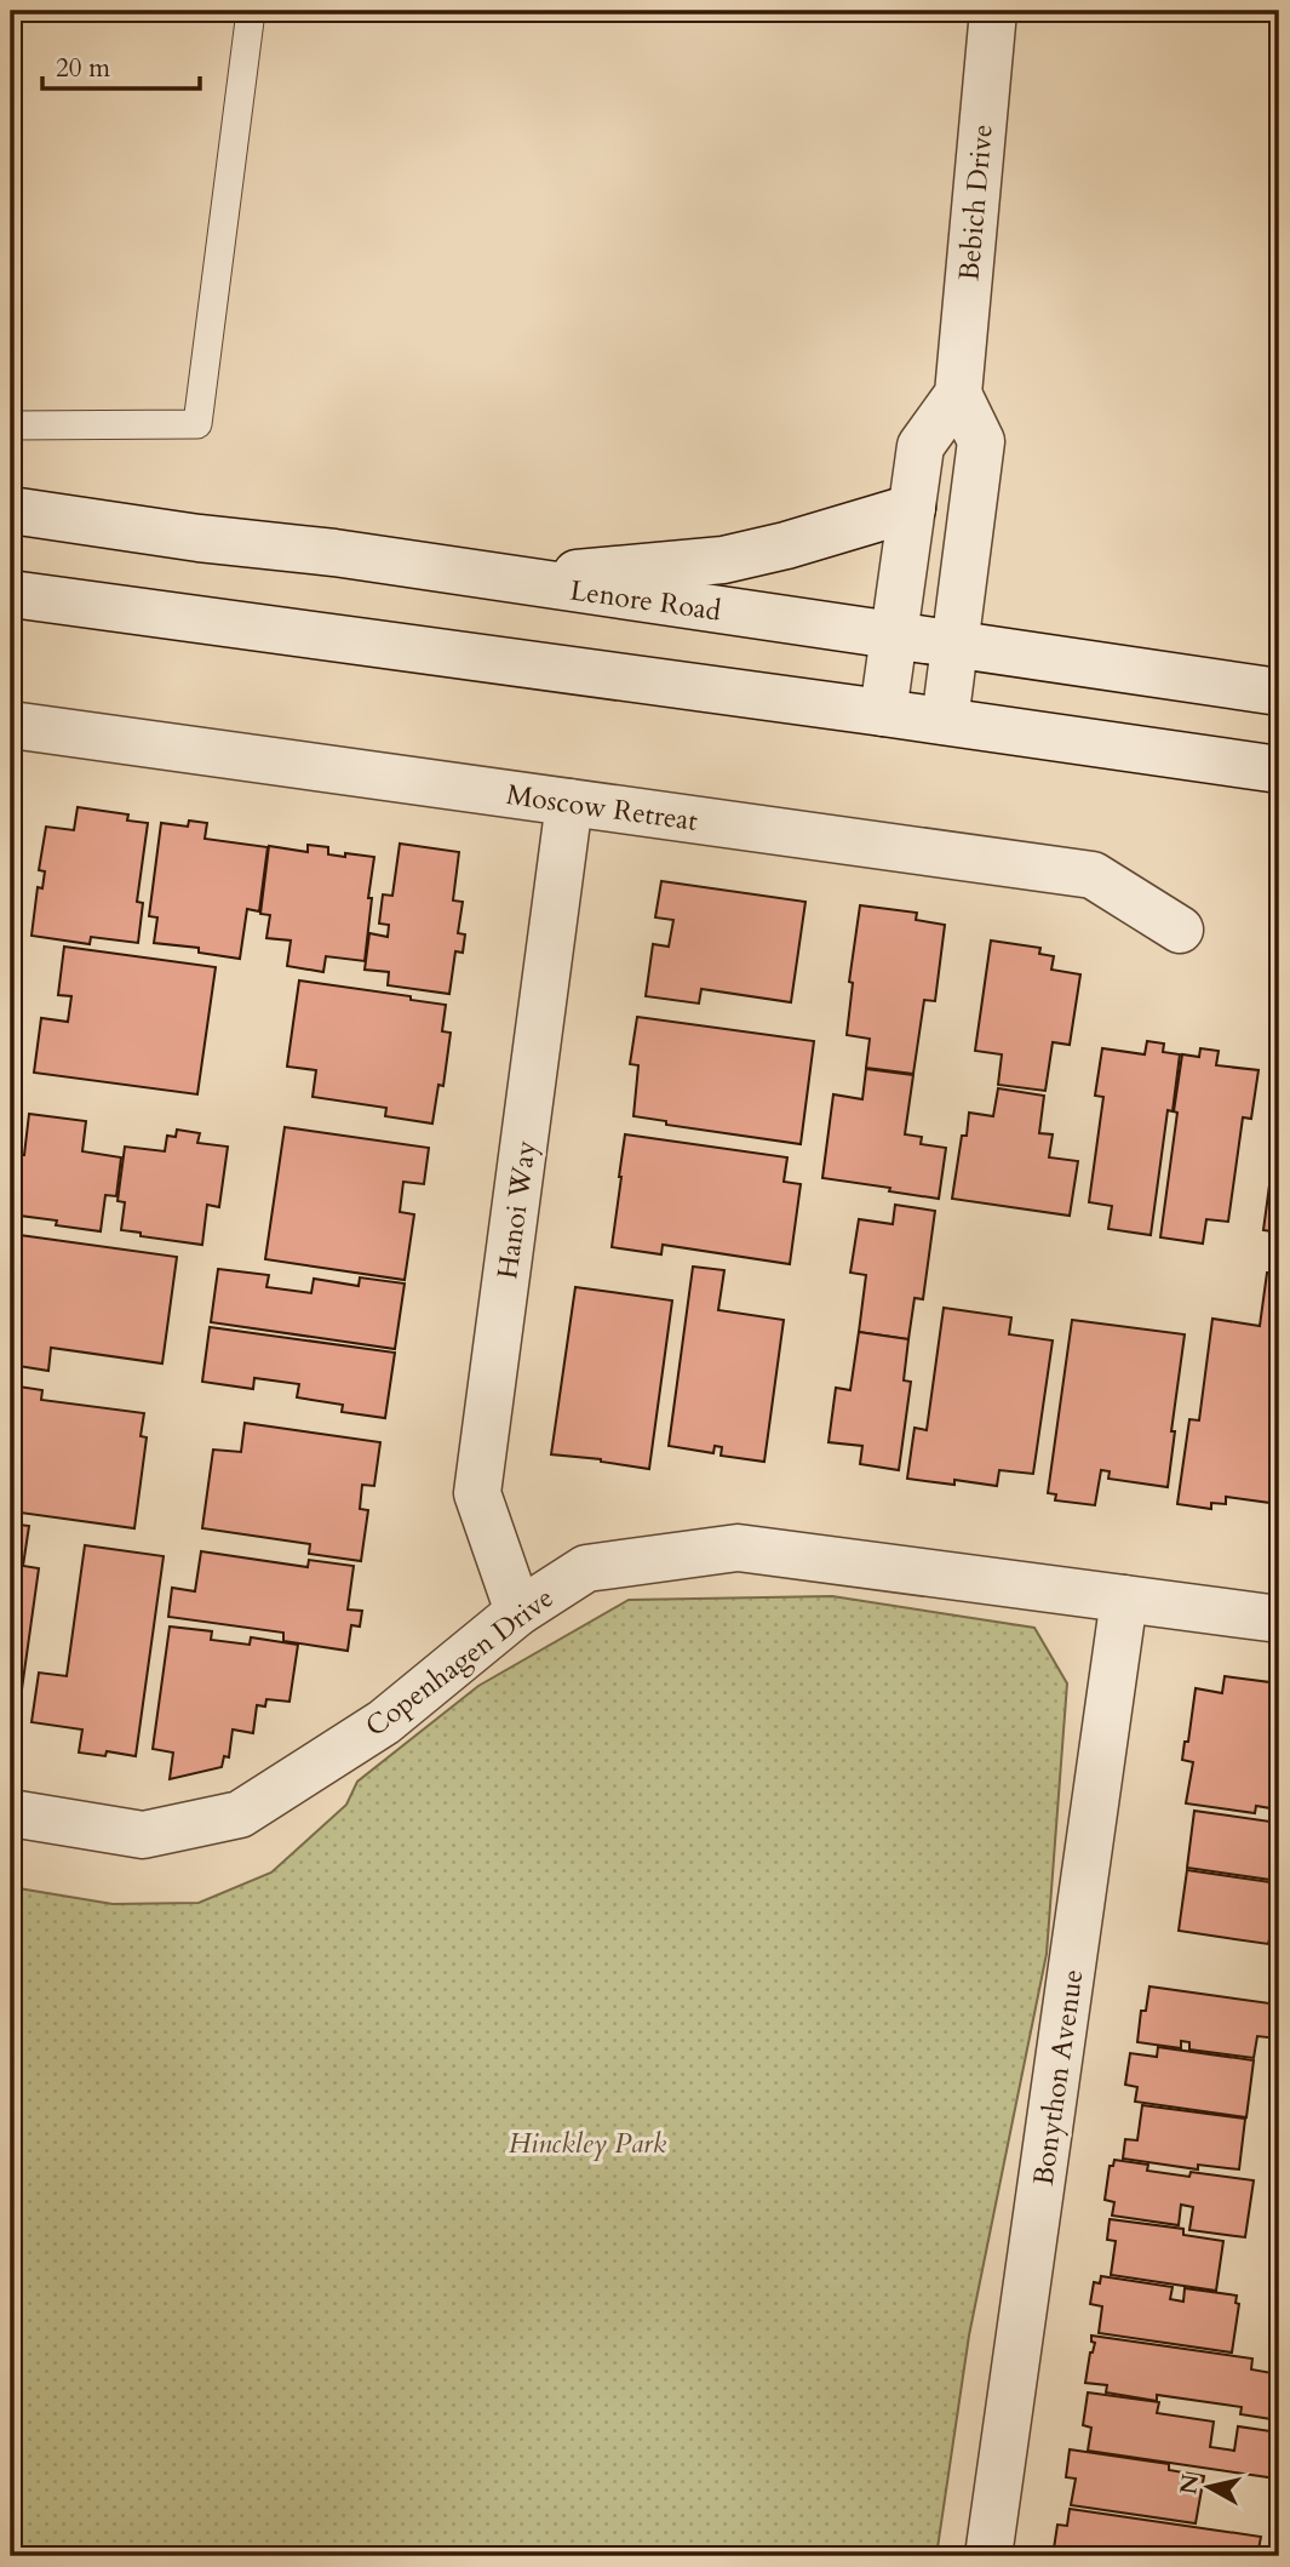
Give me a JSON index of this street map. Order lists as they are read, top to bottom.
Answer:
{
  "streets": {
    "street": [
      "Bebich Drive",
      "Lenore Road",
      "Moscow Retreat",
      "Hanoi Way",
      "Copenhagen Drive",
      "Bonython Avenue"
    ]
  },
  "crossings": [
    ["Moscow Retreat", "Hanoi Way"],
    ["Hanoi Way", "Copenhagen Drive"],
    ["Copenhagen Drive", "Bonython Avenue"]
  ],
  "parks": ["Hinckley Park"],
  "scale_bar": "20 m",
  "north": "left"
}
